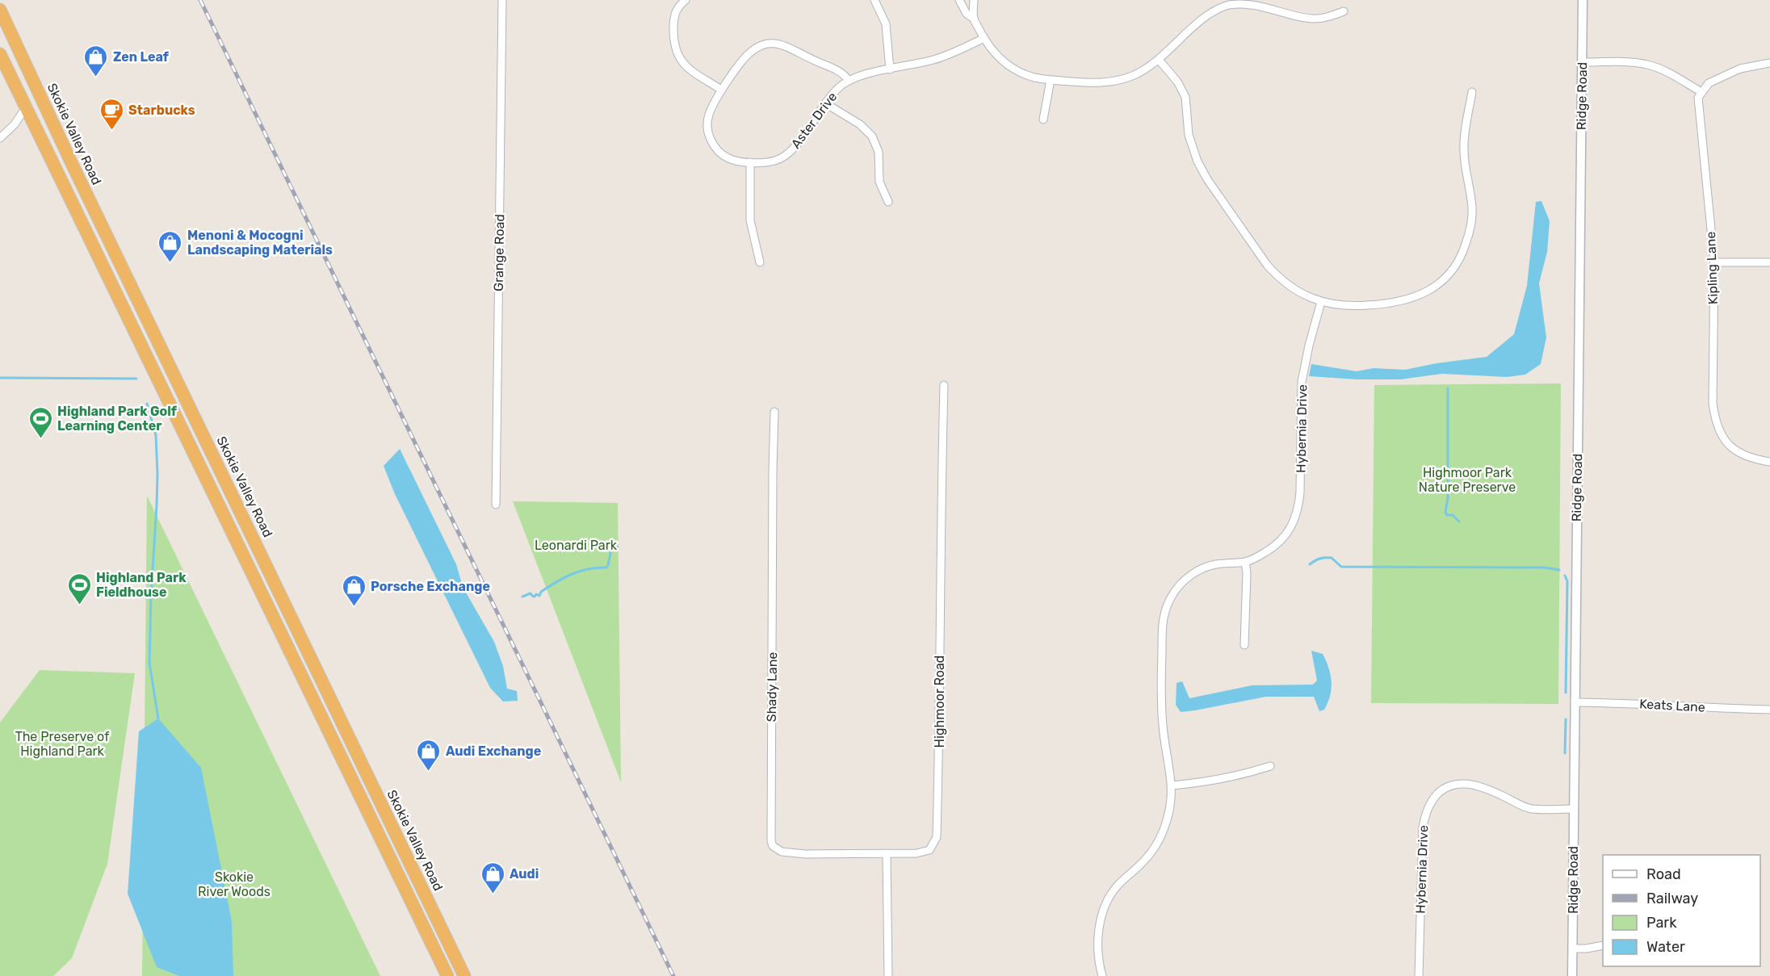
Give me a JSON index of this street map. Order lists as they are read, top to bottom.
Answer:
{
  "streets": {
    "highway": ["Skokie Valley Road"],
    "street": [
      "Ridge Road",
      "Aster Drive",
      "Grange Road",
      "Kipling Lane",
      "Hybernia Drive",
      "Shady Lane",
      "Highmoor Road",
      "Keats Lane"
    ]
  },
  "crossings": [
    ["Ridge Road", "Hybernia Drive"],
    ["Ridge Road", "Keats Lane"],
    ["Shady Lane", "Highmoor Road"]
  ],
  "parks": [
    "Highmoor Park Nature Preserve",
    "Leonardi Park",
    "The Preserve of Highland Park",
    "Skokie River Woods"
  ],
  "places": {
    "shop": [
      "Zen Leaf",
      "Menoni & Mocogni Landscaping Materials",
      "Porsche Exchange",
      "Audi Exchange",
      "Audi"
    ],
    "cafe": ["Starbucks"],
    "sports": ["Highland Park Golf Learning Center", "Highland Park Fieldhouse"]
  },
  "legend": [
    "Road",
    "Railway",
    "Park",
    "Water"
  ]
}
